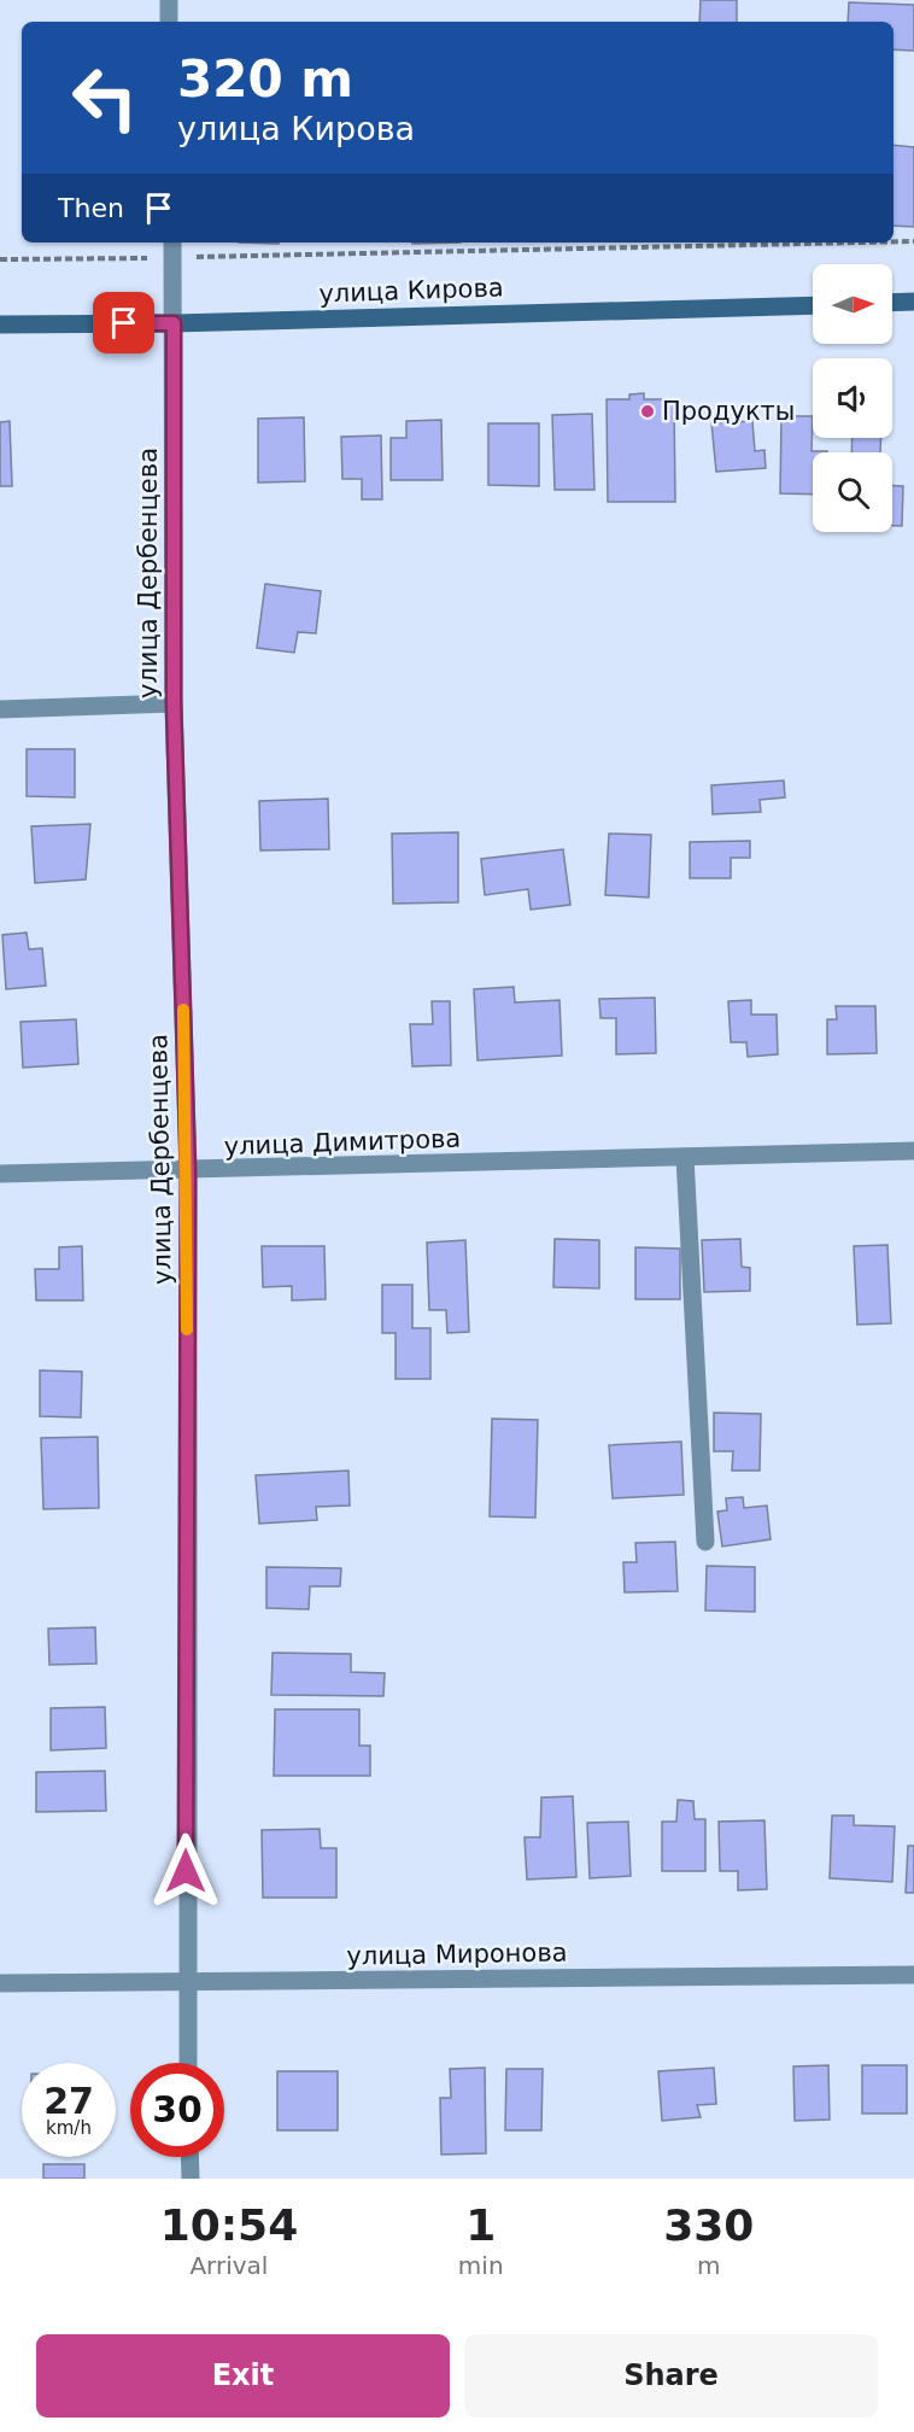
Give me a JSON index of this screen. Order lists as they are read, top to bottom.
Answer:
{
  "streets": {
    "main road": ["улица Кирова"],
    "street": ["улица Дербенцева", "улица Димитрова", "улица Миронова"]
  },
  "crossings": [
    ["улица Кирова", "улица Дербенцева"],
    ["улица Дербенцева", "улица Димитрова"],
    ["улица Дербенцева", "улица Миронова"]
  ],
  "places": ["Продукты"],
  "north": "right",
  "page": {
    "turn": ["320 m", "улица Кирова"],
    "then": "Then",
    "speed": "27 km/h",
    "limit": "30",
    "eta": [
      "10:54",
      "Arrival",
      "1",
      "min",
      "330",
      "m"
    ],
    "buttons": ["Exit", "Share"]
  }
}
